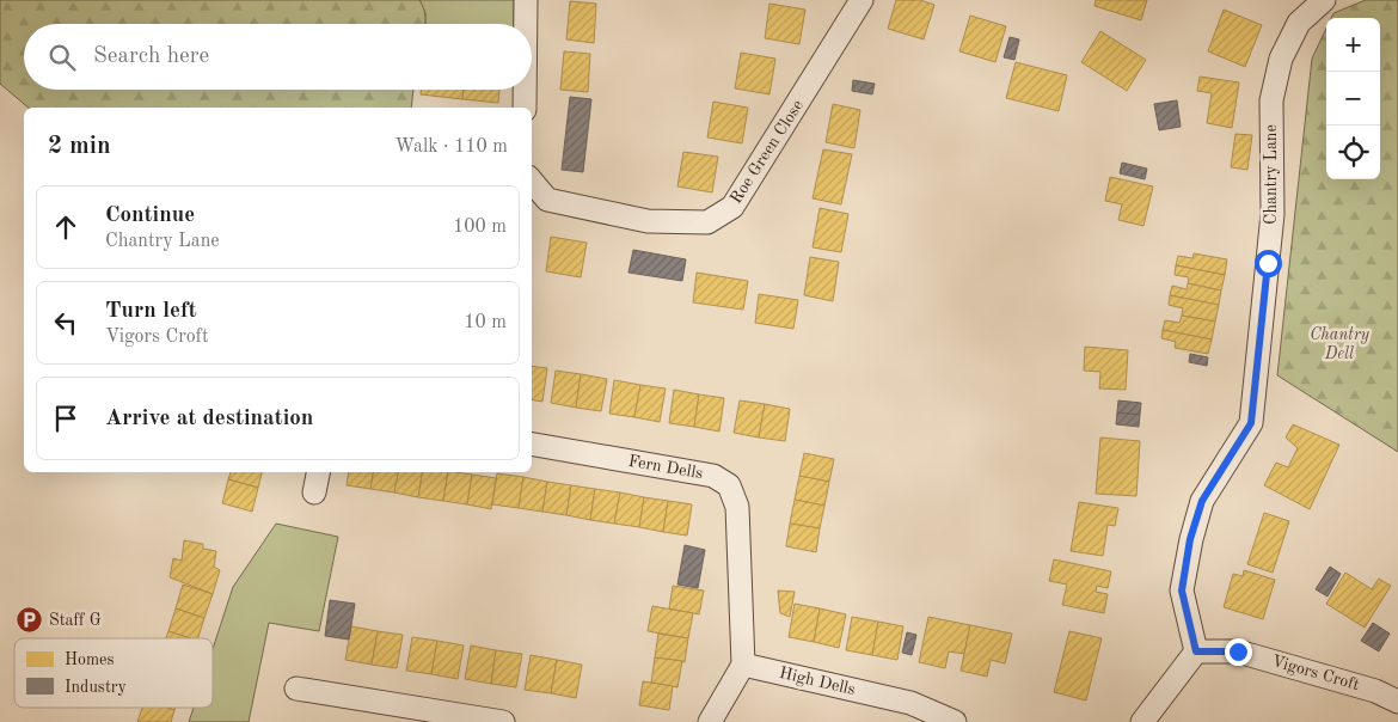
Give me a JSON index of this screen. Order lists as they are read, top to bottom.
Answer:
{
  "streets": {
    "street": [
      "Roe Green Close",
      "Chantry Lane",
      "Fern Dells",
      "Vigors Croft",
      "High Dells"
    ]
  },
  "crossings": [
    ["Chantry Lane", "Vigors Croft"],
    ["Fern Dells", "High Dells"]
  ],
  "parks": ["Chantry Dell"],
  "places": {
    "parking": ["Staff G"]
  },
  "legend": ["Homes", "Industry"],
  "page": {
    "map_buttons": ["+", "−"],
    "search": "Search here",
    "heading": ["2 min", "Walk · 110 m"],
    "list": [
      ["Continue", "Chantry Lane", "100 m"],
      ["Turn left", "Vigors Croft", "10 m"],
      "Arrive at destination"
    ]
  }
}
